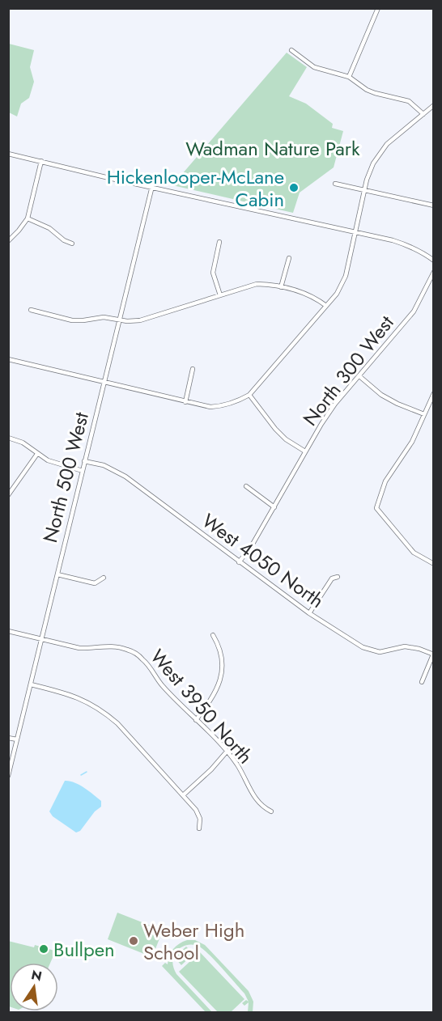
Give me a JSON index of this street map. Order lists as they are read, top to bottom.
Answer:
{
  "streets": {
    "street": [
      "North 300 West",
      "North 500 West",
      "West 4050 North",
      "West 3950 North"
    ]
  },
  "crossings": [
    ["North 300 West", "West 4050 North"],
    ["North 500 West", "West 4050 North"],
    ["North 500 West", "West 3950 North"]
  ],
  "parks": ["Wadman Nature Park"],
  "places": ["Hickenlooper-McLane Cabin", "Weber High School", "Bullpen"],
  "north": "top"
}
